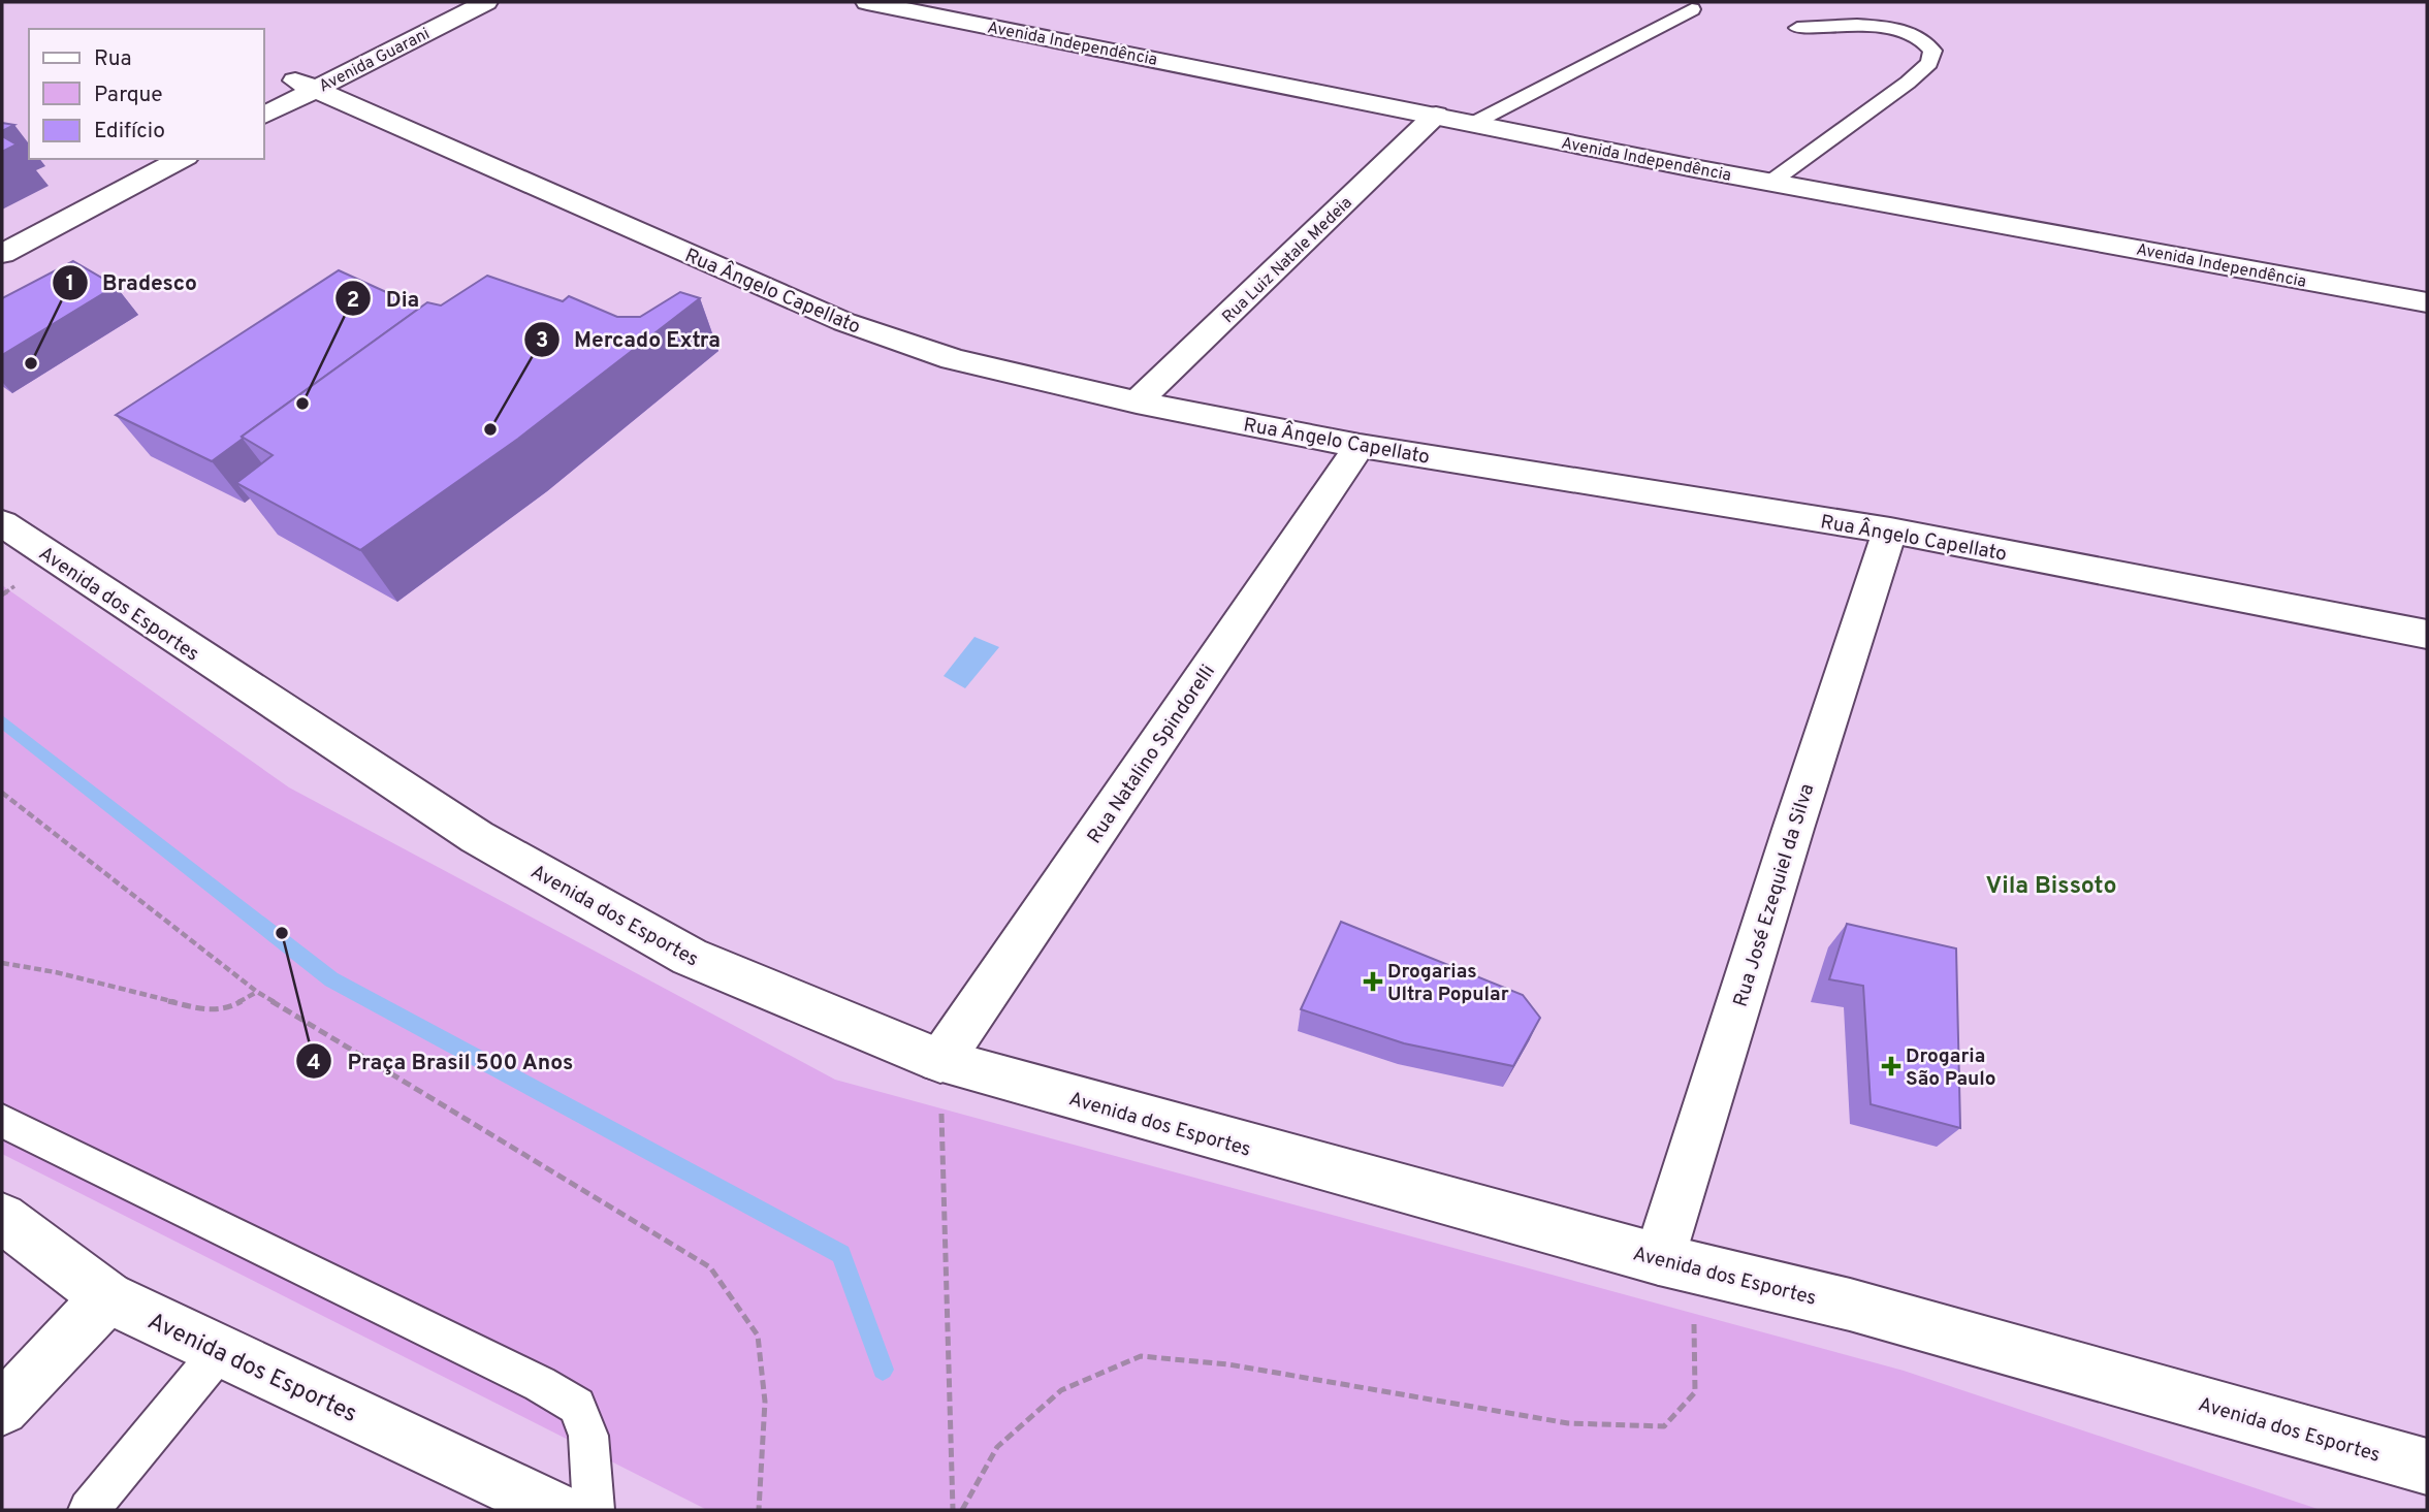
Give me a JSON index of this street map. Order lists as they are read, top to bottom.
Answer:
{
  "streets": {
    "street": [
      "Avenida Independência",
      "Avenida Guarani",
      "Rua Luiz Natale Medeia",
      "Rua Ângelo Capellato",
      "Avenida dos Esportes",
      "Rua Natalino Spindorelli",
      "Rua José Ezequiel da Silva"
    ]
  },
  "crossings": [
    ["Avenida Independência", "Rua Luiz Natale Medeia"],
    ["Avenida Guarani", "Rua Ângelo Capellato"],
    ["Rua Luiz Natale Medeia", "Rua Ângelo Capellato"],
    ["Rua Ângelo Capellato", "Rua Natalino Spindorelli"],
    ["Rua Ângelo Capellato", "Rua José Ezequiel da Silva"],
    ["Avenida dos Esportes", "Rua Natalino Spindorelli"],
    ["Avenida dos Esportes", "Rua José Ezequiel da Silva"]
  ],
  "districts": ["Vila Bissoto"],
  "places": {
    "other": [
      "Bradesco",
      "Dia",
      "Mercado Extra",
      "Praça Brasil 500 Anos"
    ],
    "health": ["Drogarias Ultra Popular", "Drogaria São Paulo"]
  },
  "legend": ["Rua", "Parque", "Edifício"]
}
